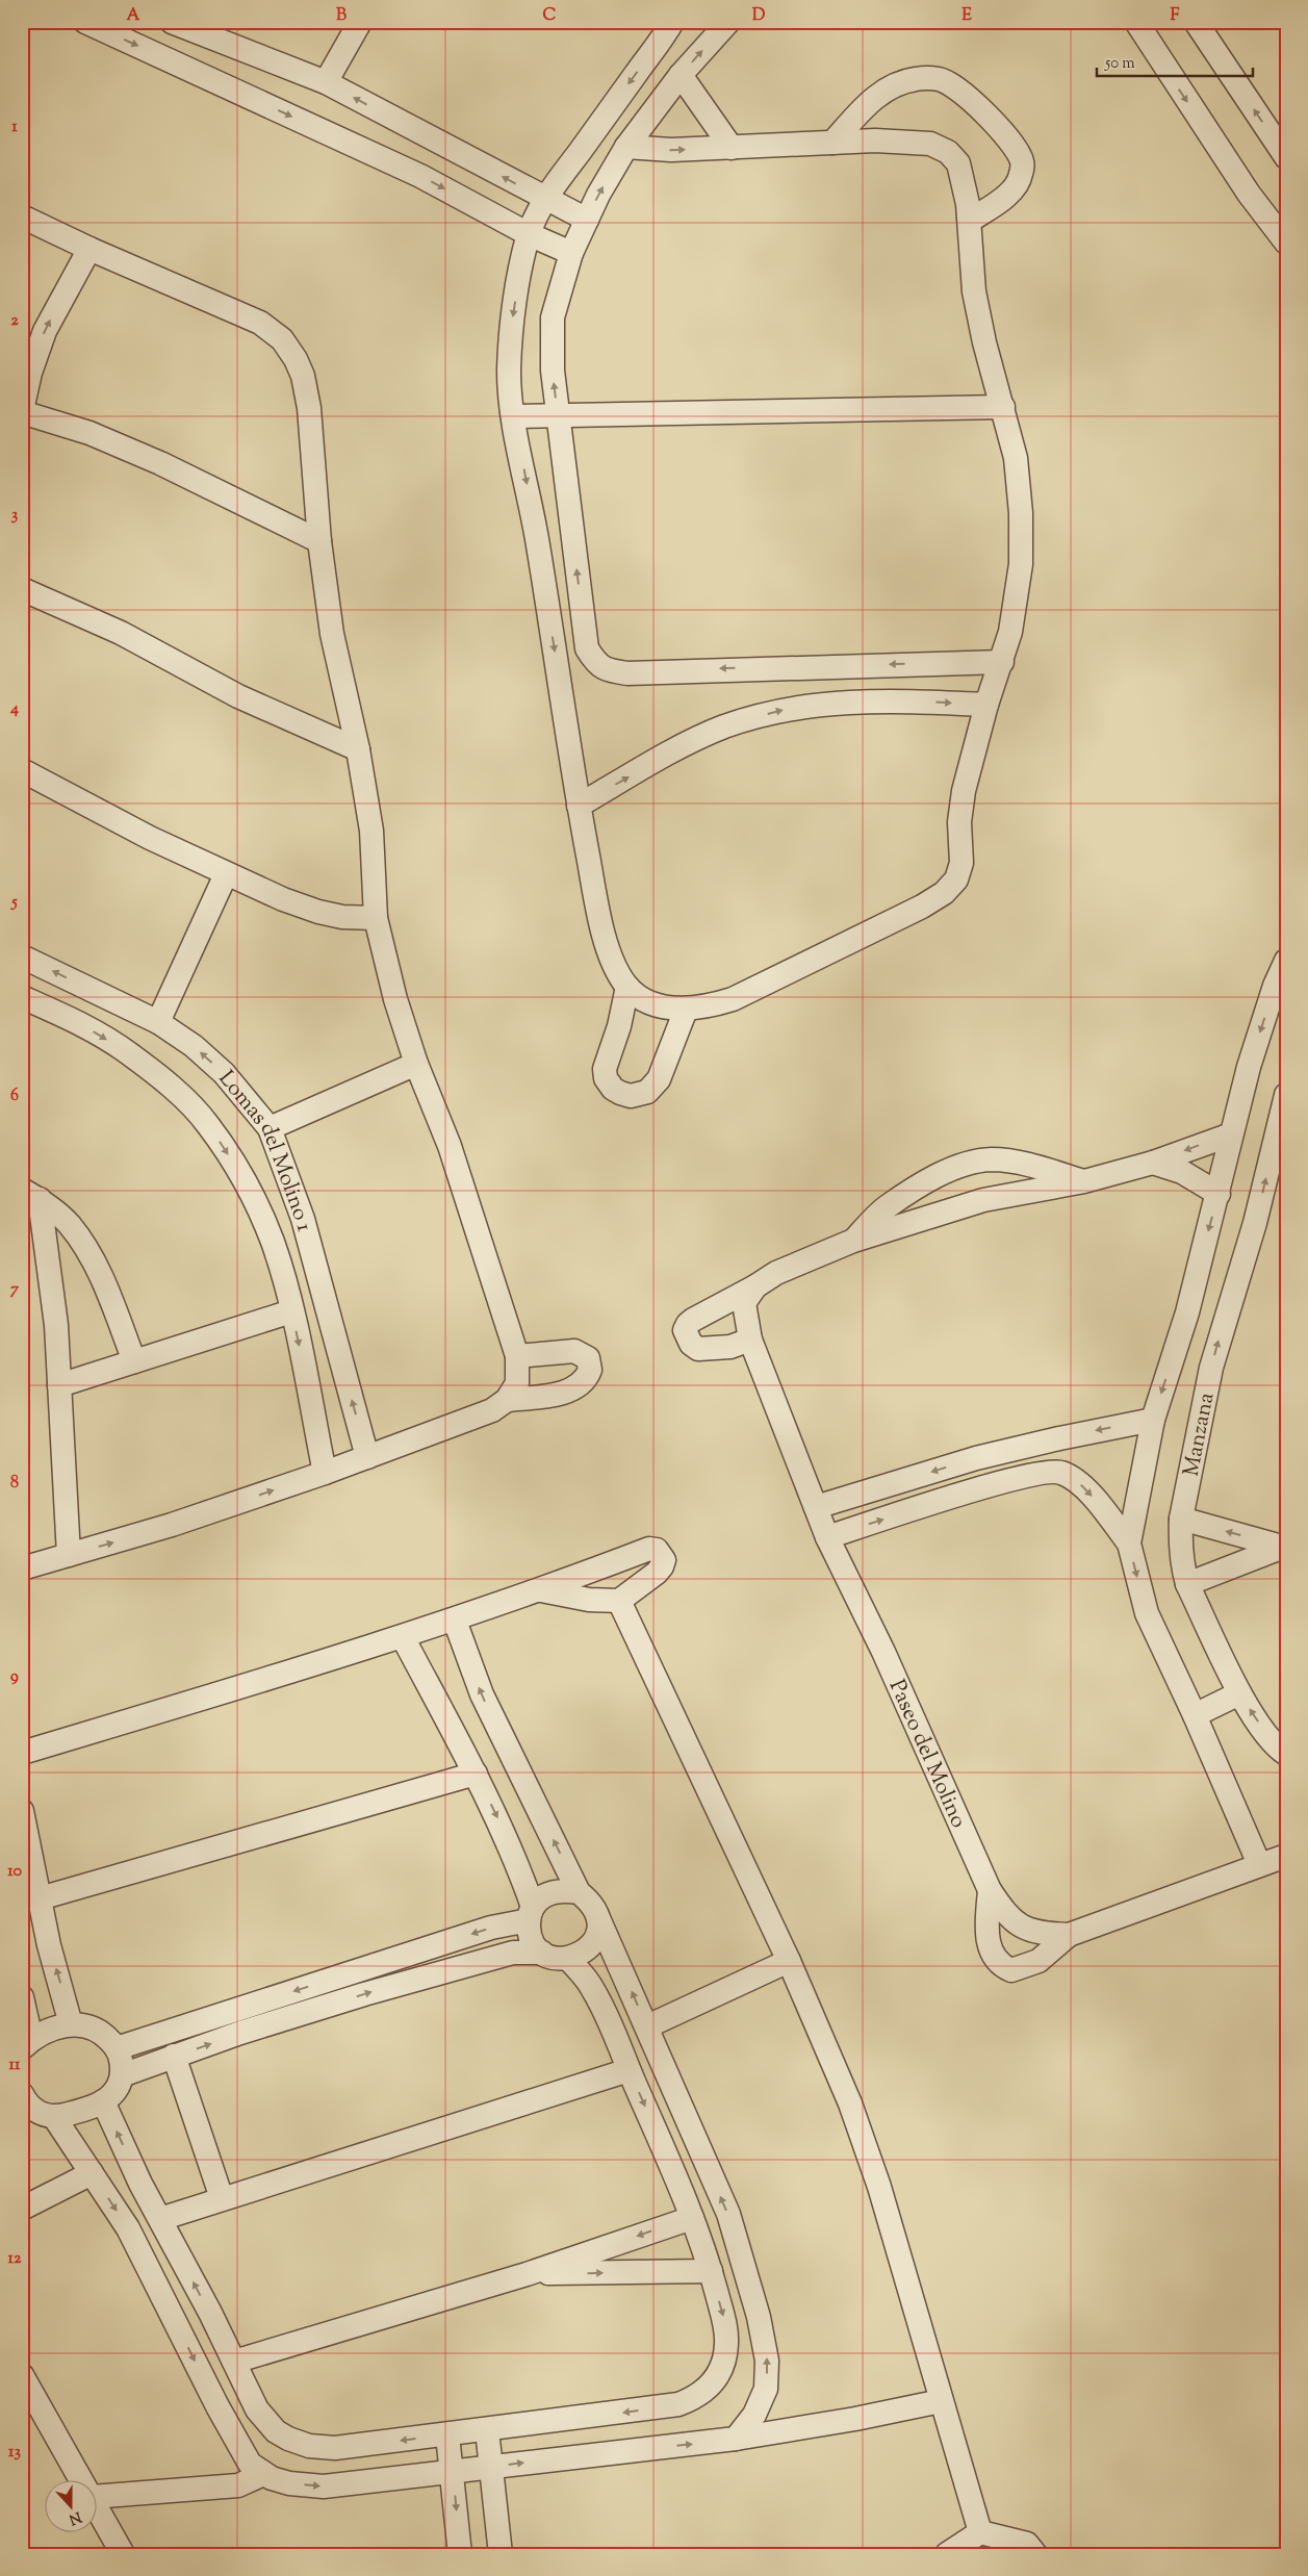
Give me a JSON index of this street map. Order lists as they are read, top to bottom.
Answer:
{
  "streets": {
    "street": ["Lomas del Molino 1", "Manzana", "Paseo del Molino"]
  },
  "scale_bar": "50 m",
  "north": "bottom",
  "grid": {
    "columns": [
      "A",
      "B",
      "C",
      "D",
      "E",
      "F"
    ],
    "rows": [
      "1",
      "2",
      "3",
      "4",
      "5",
      "6",
      "7",
      "8",
      "9",
      "10",
      "11",
      "12",
      "13"
    ]
  }
}
